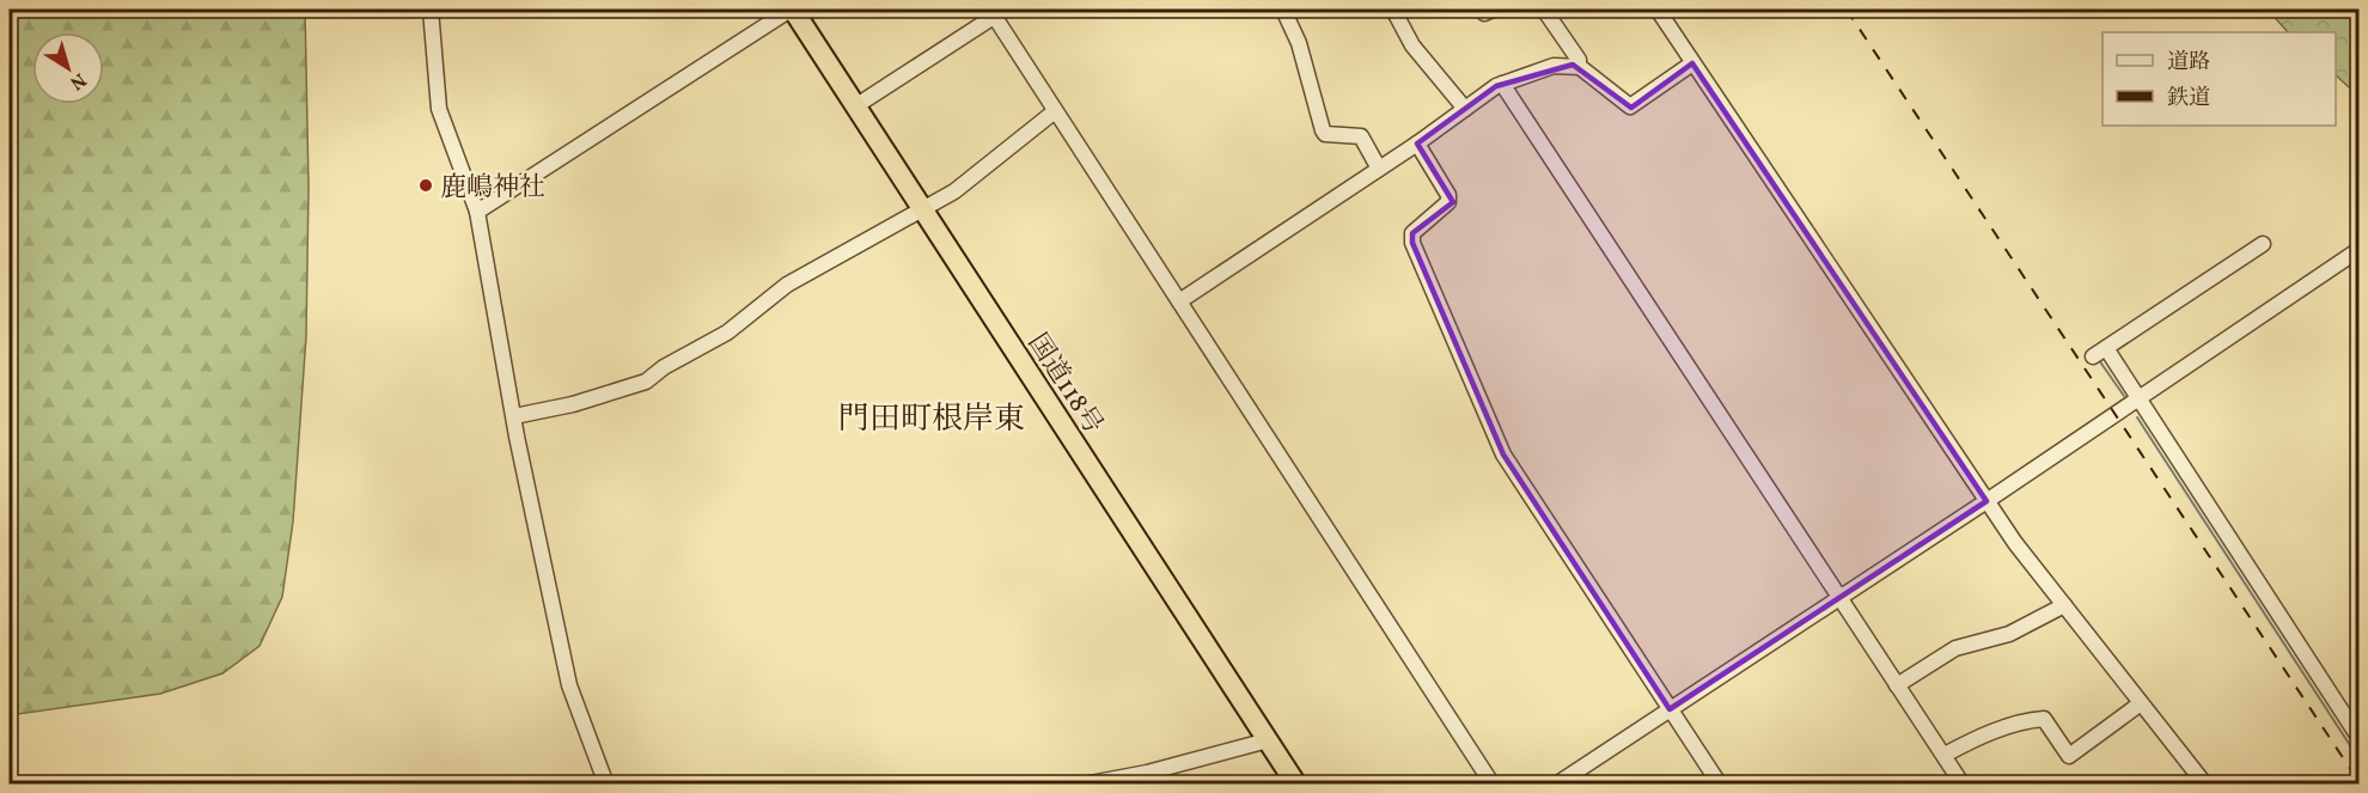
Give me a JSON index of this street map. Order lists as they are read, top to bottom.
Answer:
{
  "streets": {
    "highway": ["国道118号"]
  },
  "districts": ["門田町根岸東"],
  "places": ["鹿嶋神社"],
  "legend": ["道路", "鉄道"],
  "north": "bottom right"
}
